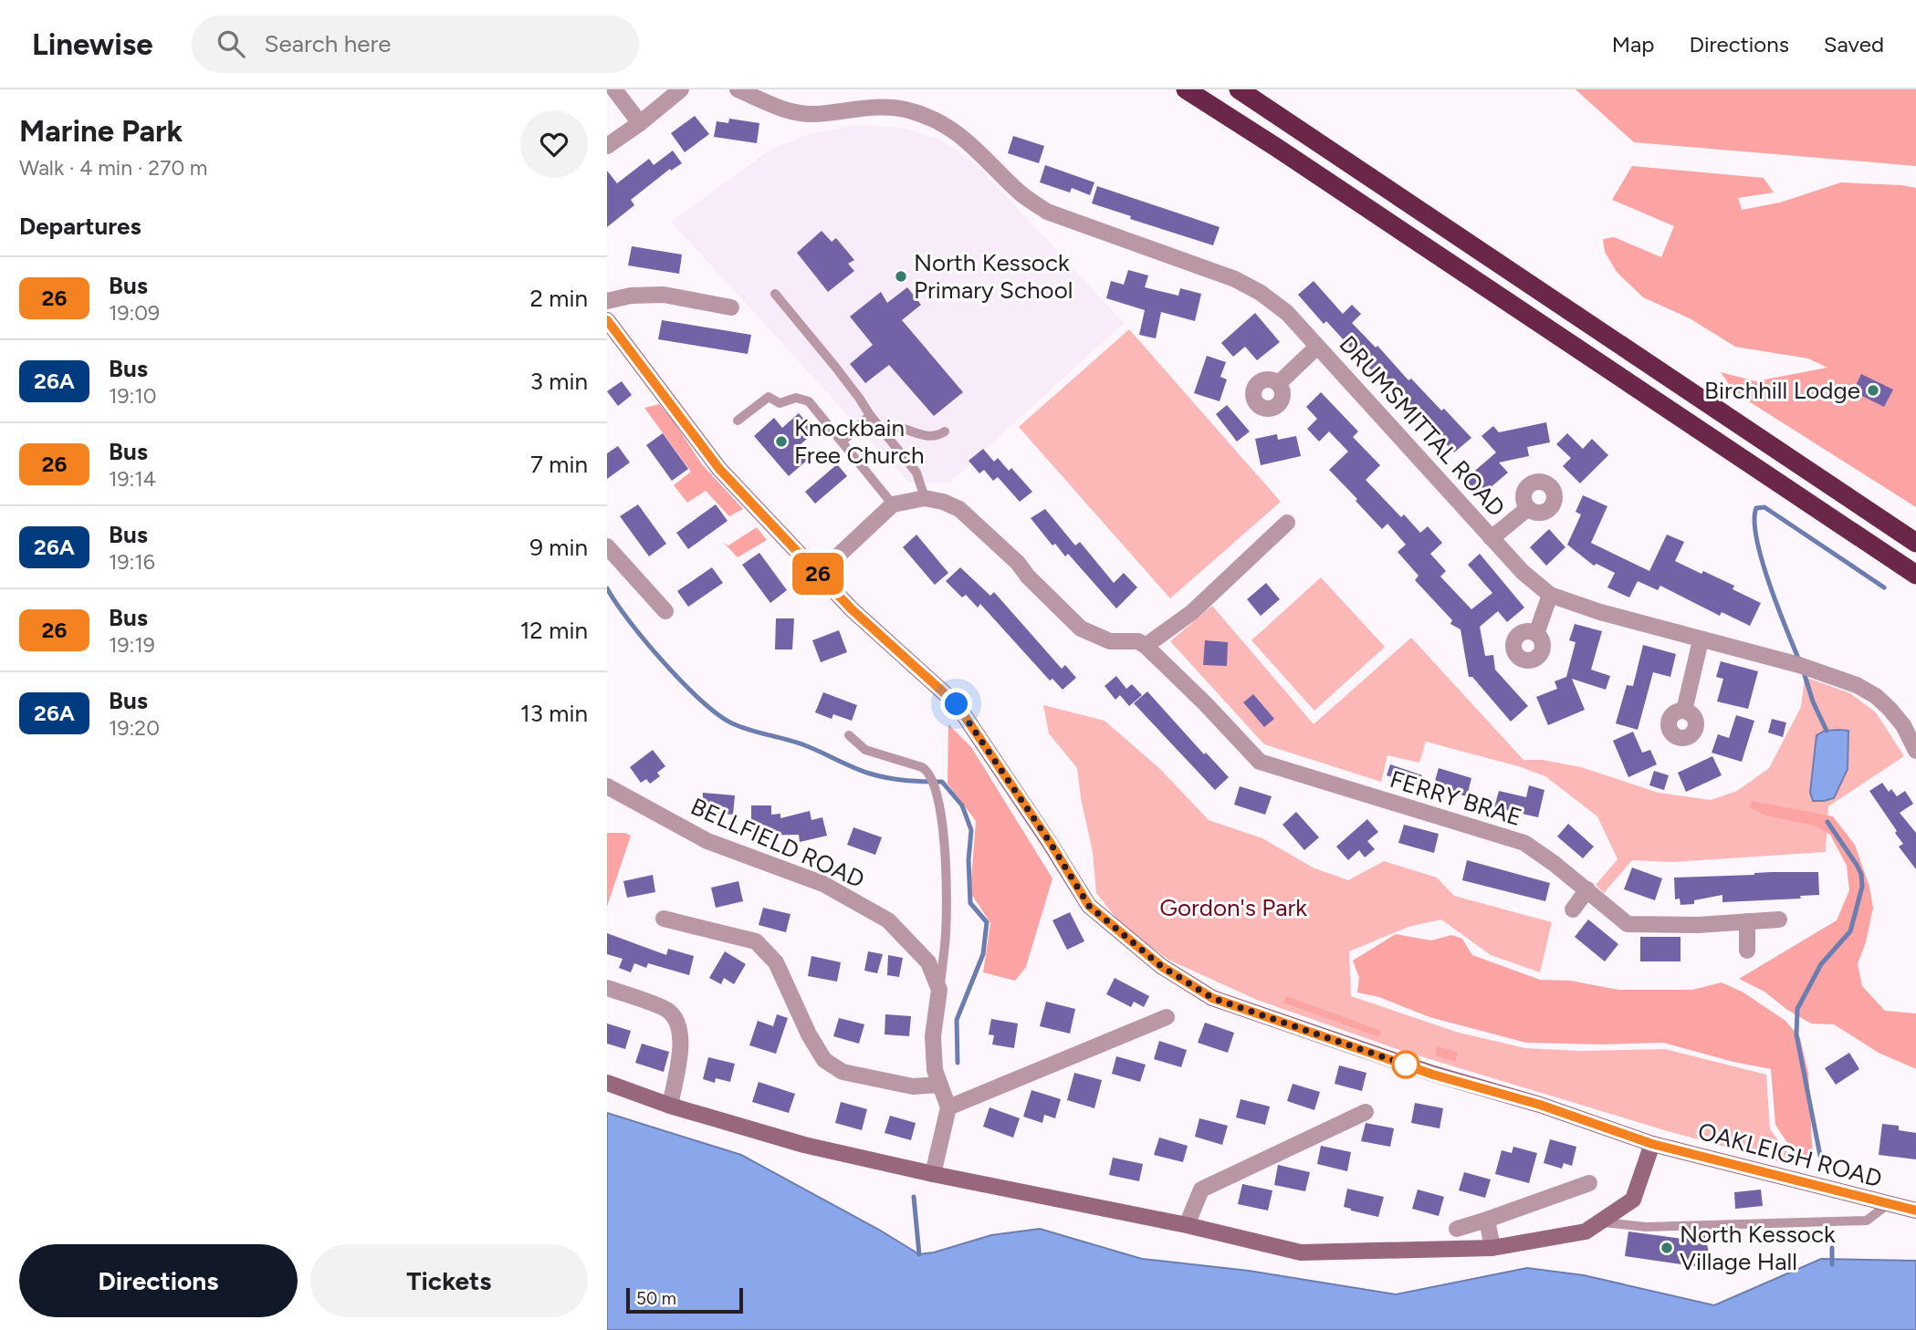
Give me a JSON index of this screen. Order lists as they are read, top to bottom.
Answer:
{
  "streets": {
    "street": [
      "DRUMSMITTAL ROAD",
      "FERRY BRAE",
      "BELLFIELD ROAD",
      "OAKLEIGH ROAD"
    ]
  },
  "parks": ["Gordon's Park"],
  "places": [
    "North Kessock Primary School",
    "Birchhill Lodge",
    "Knockbain Free Church",
    "North Kessock Village Hall"
  ],
  "lines": ["bus line 26"],
  "scale_bar": "50 m",
  "page": {
    "header": "Linewise",
    "search": "Search here",
    "nav": ["Map", "Directions", "Saved"],
    "heading": [
      ["Marine Park", "Walk · 4 min · 270 m"],
      "Departures"
    ],
    "on_map": "26",
    "list": [
      {
        "mark": "26",
        "name": "Bus",
        "note": "19:09",
        "value": "2 min"
      },
      {
        "mark": "26A",
        "name": "Bus",
        "note": "19:10",
        "value": "3 min"
      },
      {
        "mark": "26",
        "name": "Bus",
        "note": "19:14",
        "value": "7 min"
      },
      {
        "mark": "26A",
        "name": "Bus",
        "note": "19:16",
        "value": "9 min"
      },
      {
        "mark": "26",
        "name": "Bus",
        "note": "19:19",
        "value": "12 min"
      },
      {
        "mark": "26A",
        "name": "Bus",
        "note": "19:20",
        "value": "13 min"
      }
    ],
    "buttons": ["Directions", "Tickets"],
    "scale": "50 m"
  }
}
